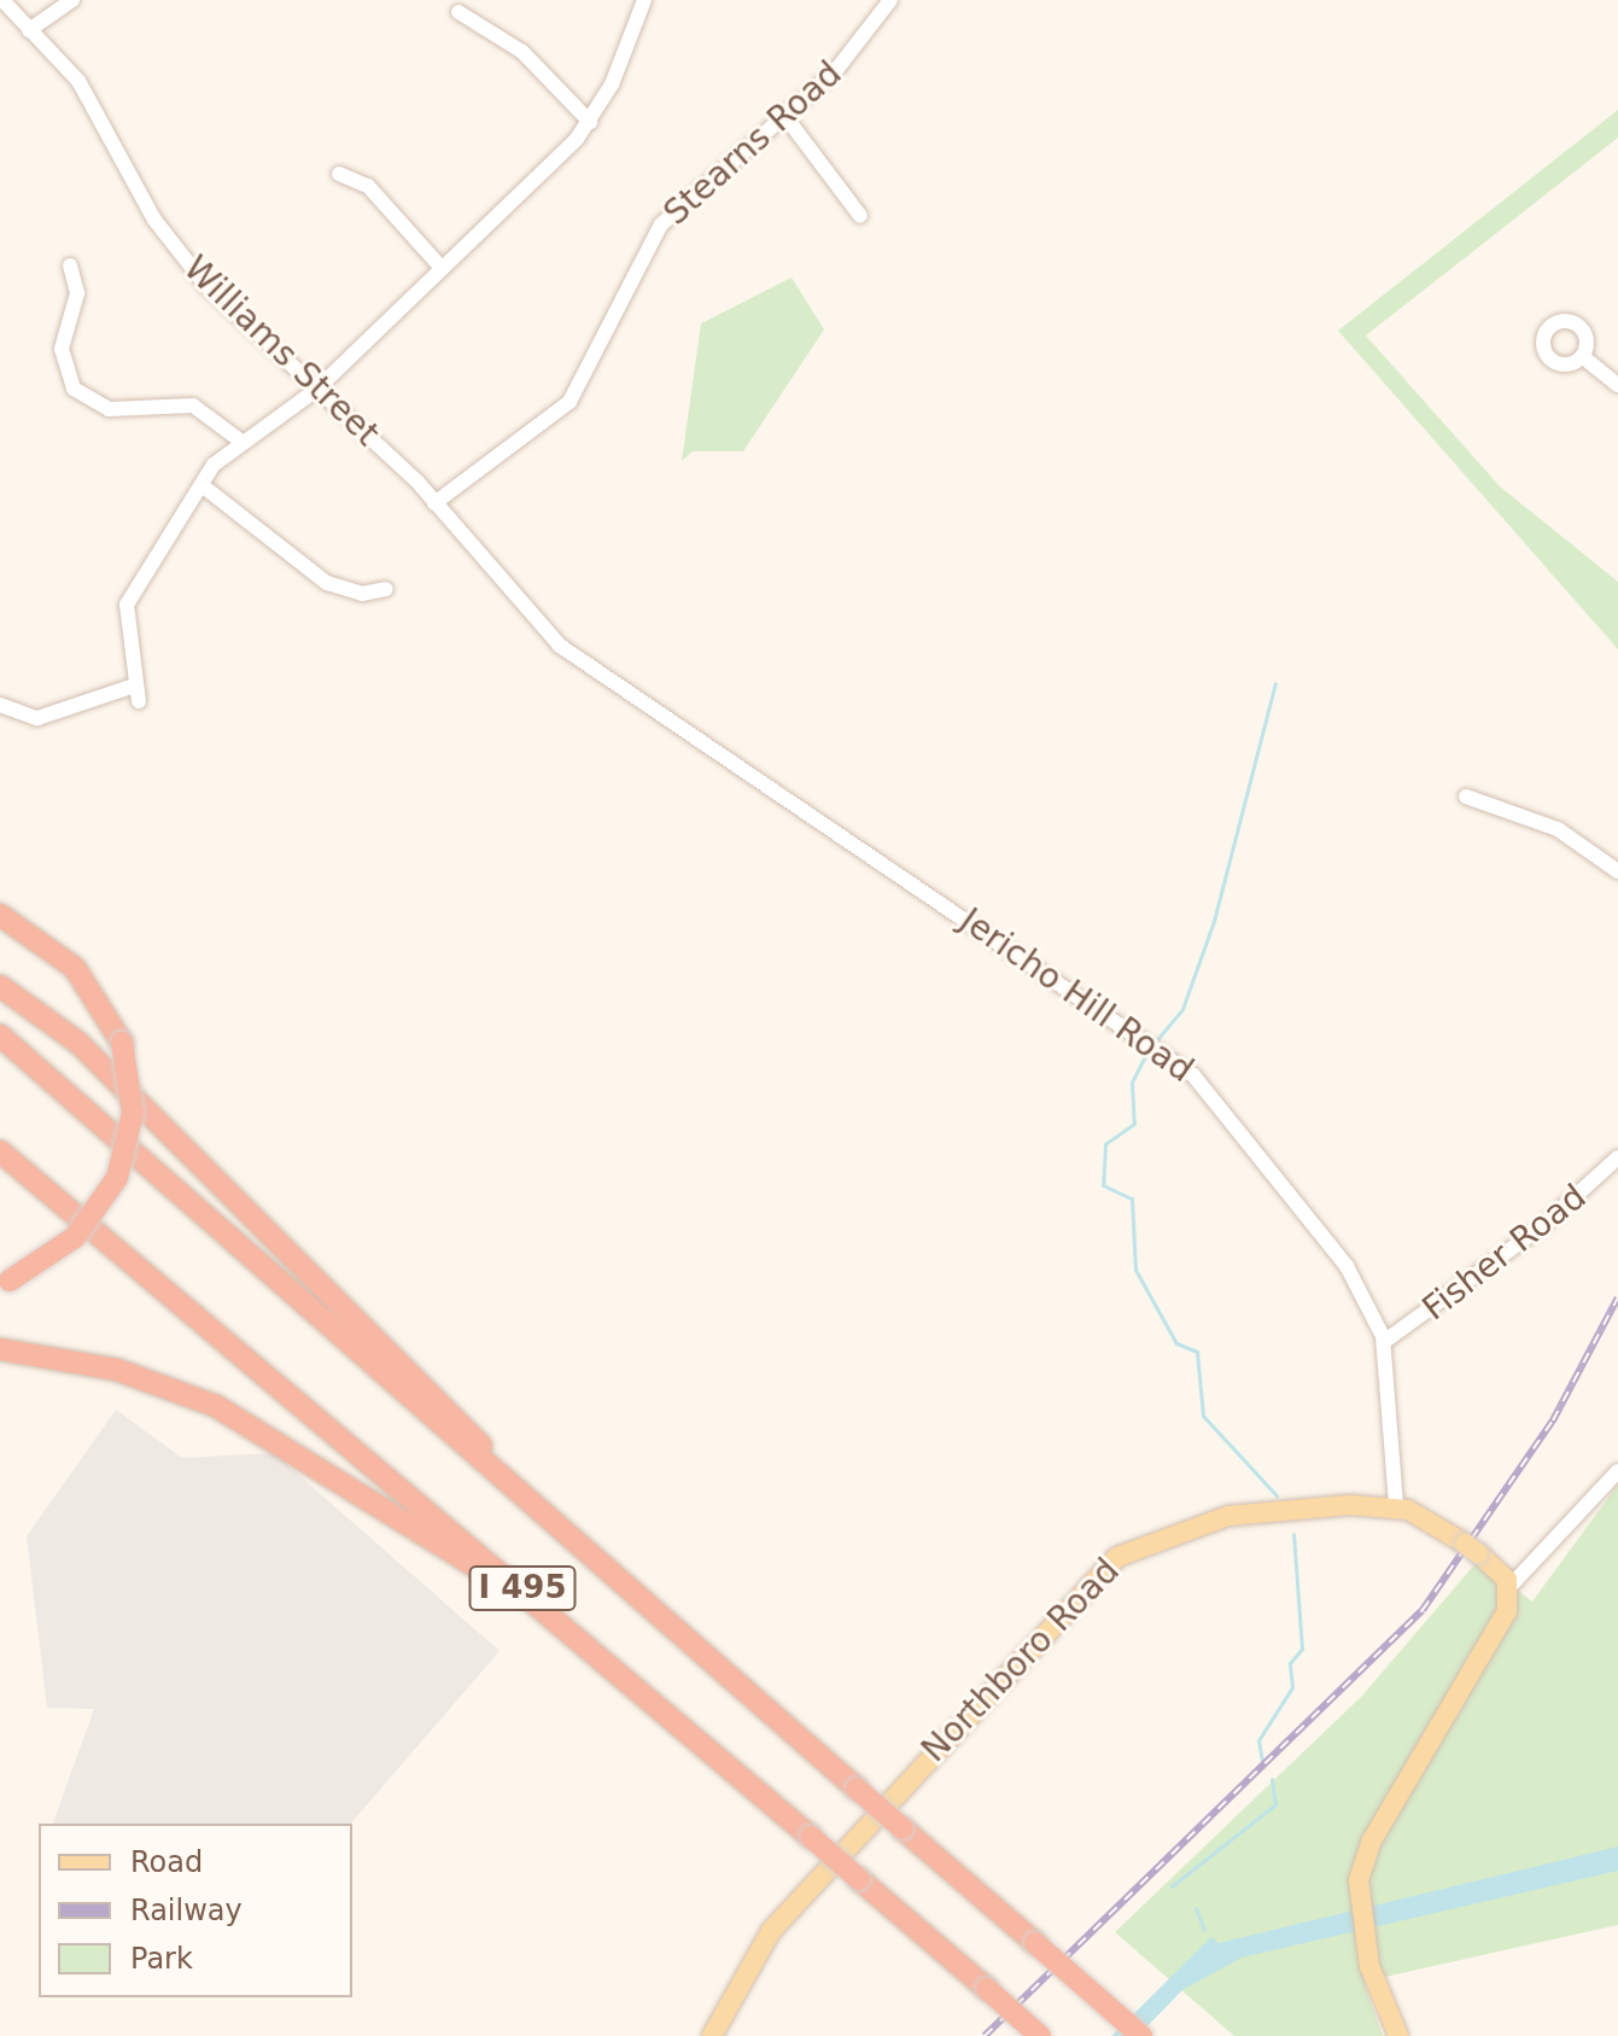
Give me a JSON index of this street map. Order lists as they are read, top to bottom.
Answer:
{
  "streets": {
    "highway": ["I 495"],
    "main road": ["Northboro Road"],
    "street": [
      "Stearns Road",
      "Williams Street",
      "Jericho Hill Road",
      "Fisher Road"
    ]
  },
  "crossings": [
    ["Stearns Road", "Williams Street"],
    ["Williams Street", "Jericho Hill Road"],
    ["Jericho Hill Road", "Fisher Road"],
    ["Jericho Hill Road", "Northboro Road"]
  ],
  "legend": ["Road", "Railway", "Park"]
}
